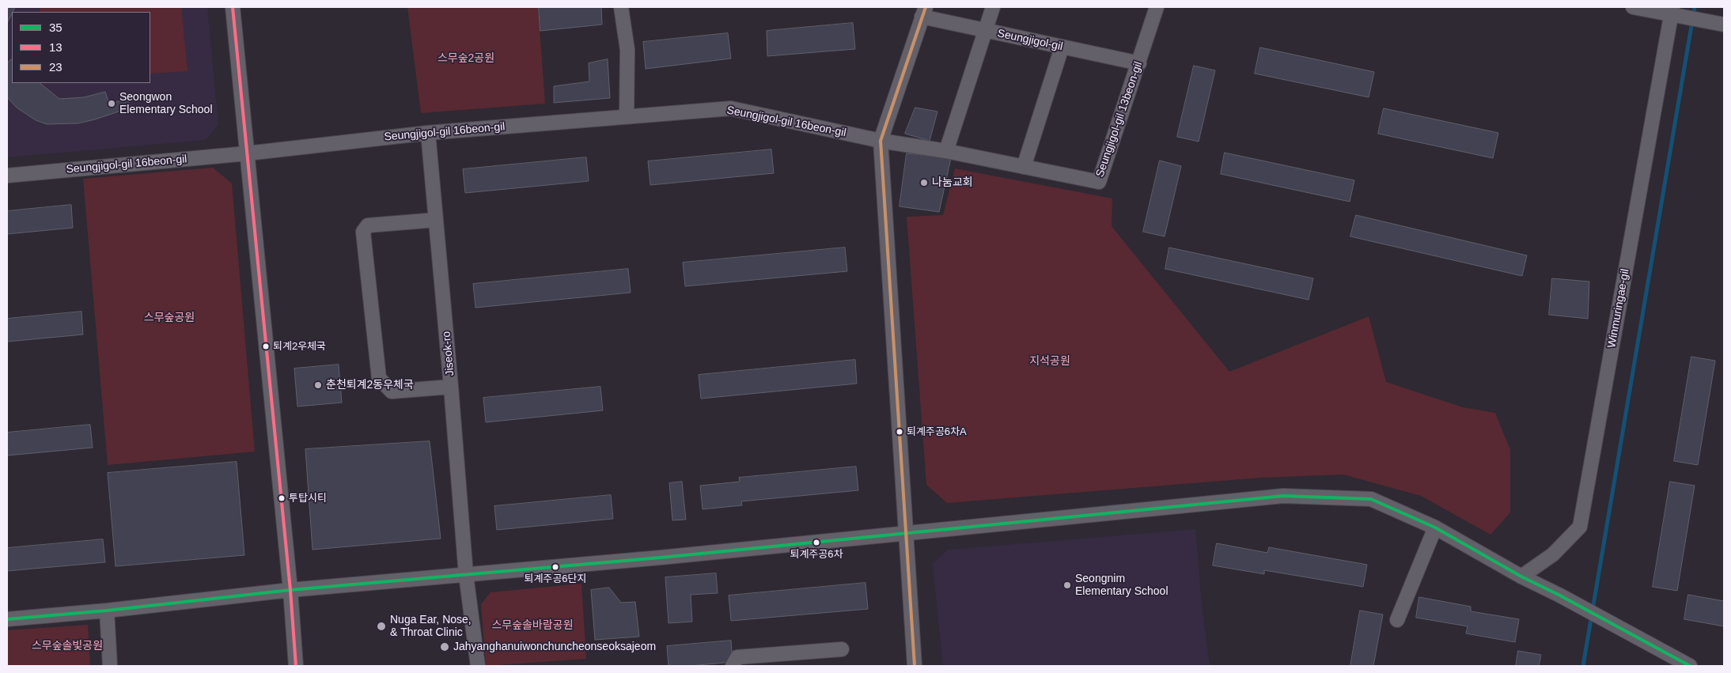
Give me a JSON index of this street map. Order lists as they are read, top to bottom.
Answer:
{
  "streets": {
    "street": [
      "Seungjigol-gil",
      "Seungjigol-gil 13beon-gil",
      "Seungjigol-gil 16beon-gil",
      "Winmuringae-gil",
      "Jiseok-ro"
    ]
  },
  "crossings": [
    ["Seungjigol-gil", "Seungjigol-gil 13beon-gil"],
    ["Seungjigol-gil", "Seungjigol-gil 16beon-gil"],
    ["Seungjigol-gil 13beon-gil", "Seungjigol-gil 16beon-gil"],
    ["Seungjigol-gil 16beon-gil", "Jiseok-ro"]
  ],
  "parks": [
    "스무숲2공원",
    "스무숲공원",
    "지석공원",
    "스무숲솔바람공원",
    "스무숲솔빛공원"
  ],
  "places": [
    "Seongwon Elementary School",
    "나눔교회",
    "퇴계2우체국",
    "춘천퇴계2동우체국",
    "퇴계주공6차A",
    "투탑시티",
    "퇴계주공6차",
    "퇴계주공6단지",
    "Seongnim Elementary School",
    "Nuga Ear, Nose, & Throat Clinic",
    "Jahyanghanuiwonchuncheonseoksajeom"
  ],
  "lines": ["transit line 13", "transit line 23", "transit line 35"],
  "legend": ["35", "13", "23"]
}
